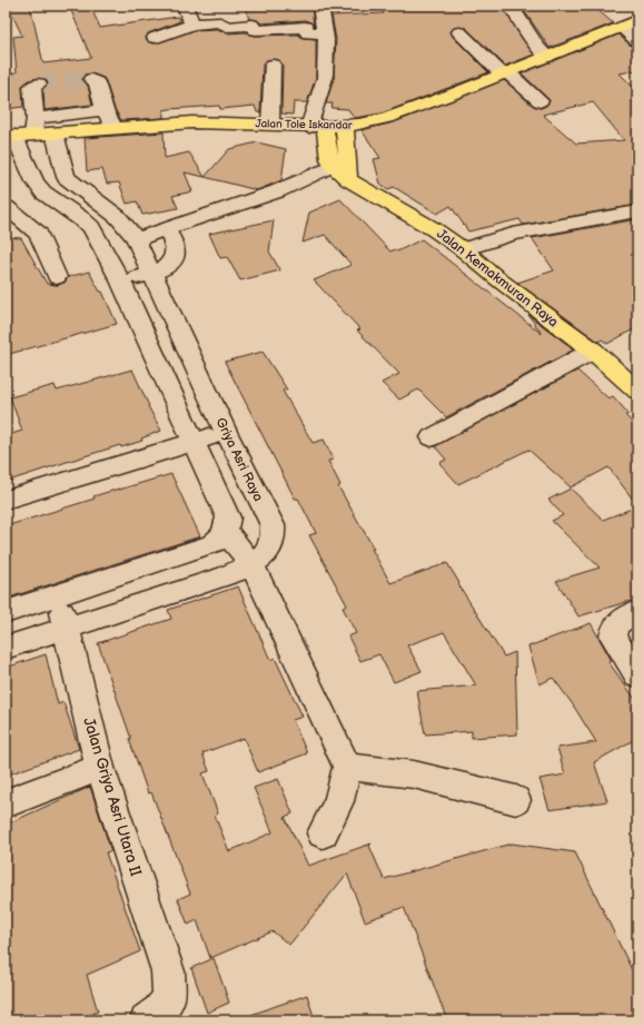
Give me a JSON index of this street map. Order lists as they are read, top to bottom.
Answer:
{
  "streets": {
    "main road": ["Jalan Tole Iskandar", "Jalan Kemakmuran Raya"],
    "street": ["Griya Asri Raya", "Jalan Griya Asri Utara II"]
  },
  "crossings": [
    ["Jalan Tole Iskandar", "Jalan Kemakmuran Raya"],
    ["Jalan Tole Iskandar", "Griya Asri Raya"],
    ["Griya Asri Raya", "Jalan Griya Asri Utara II"]
  ]
}
